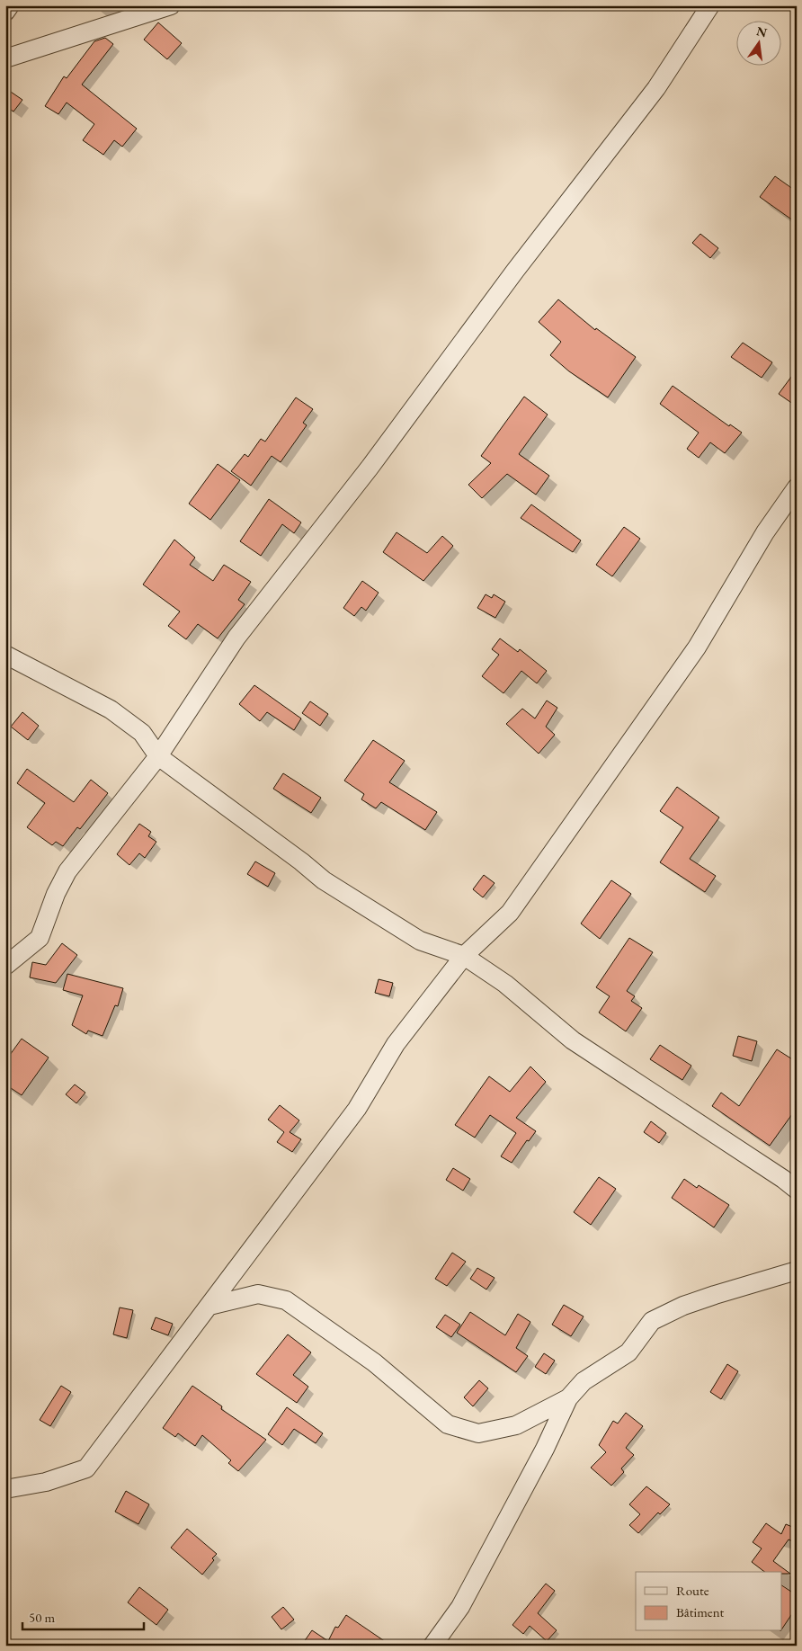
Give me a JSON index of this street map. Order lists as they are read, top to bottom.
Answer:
{
  "legend": ["Route", "Bâtiment"],
  "scale_bar": "50 m",
  "north": "top"
}
